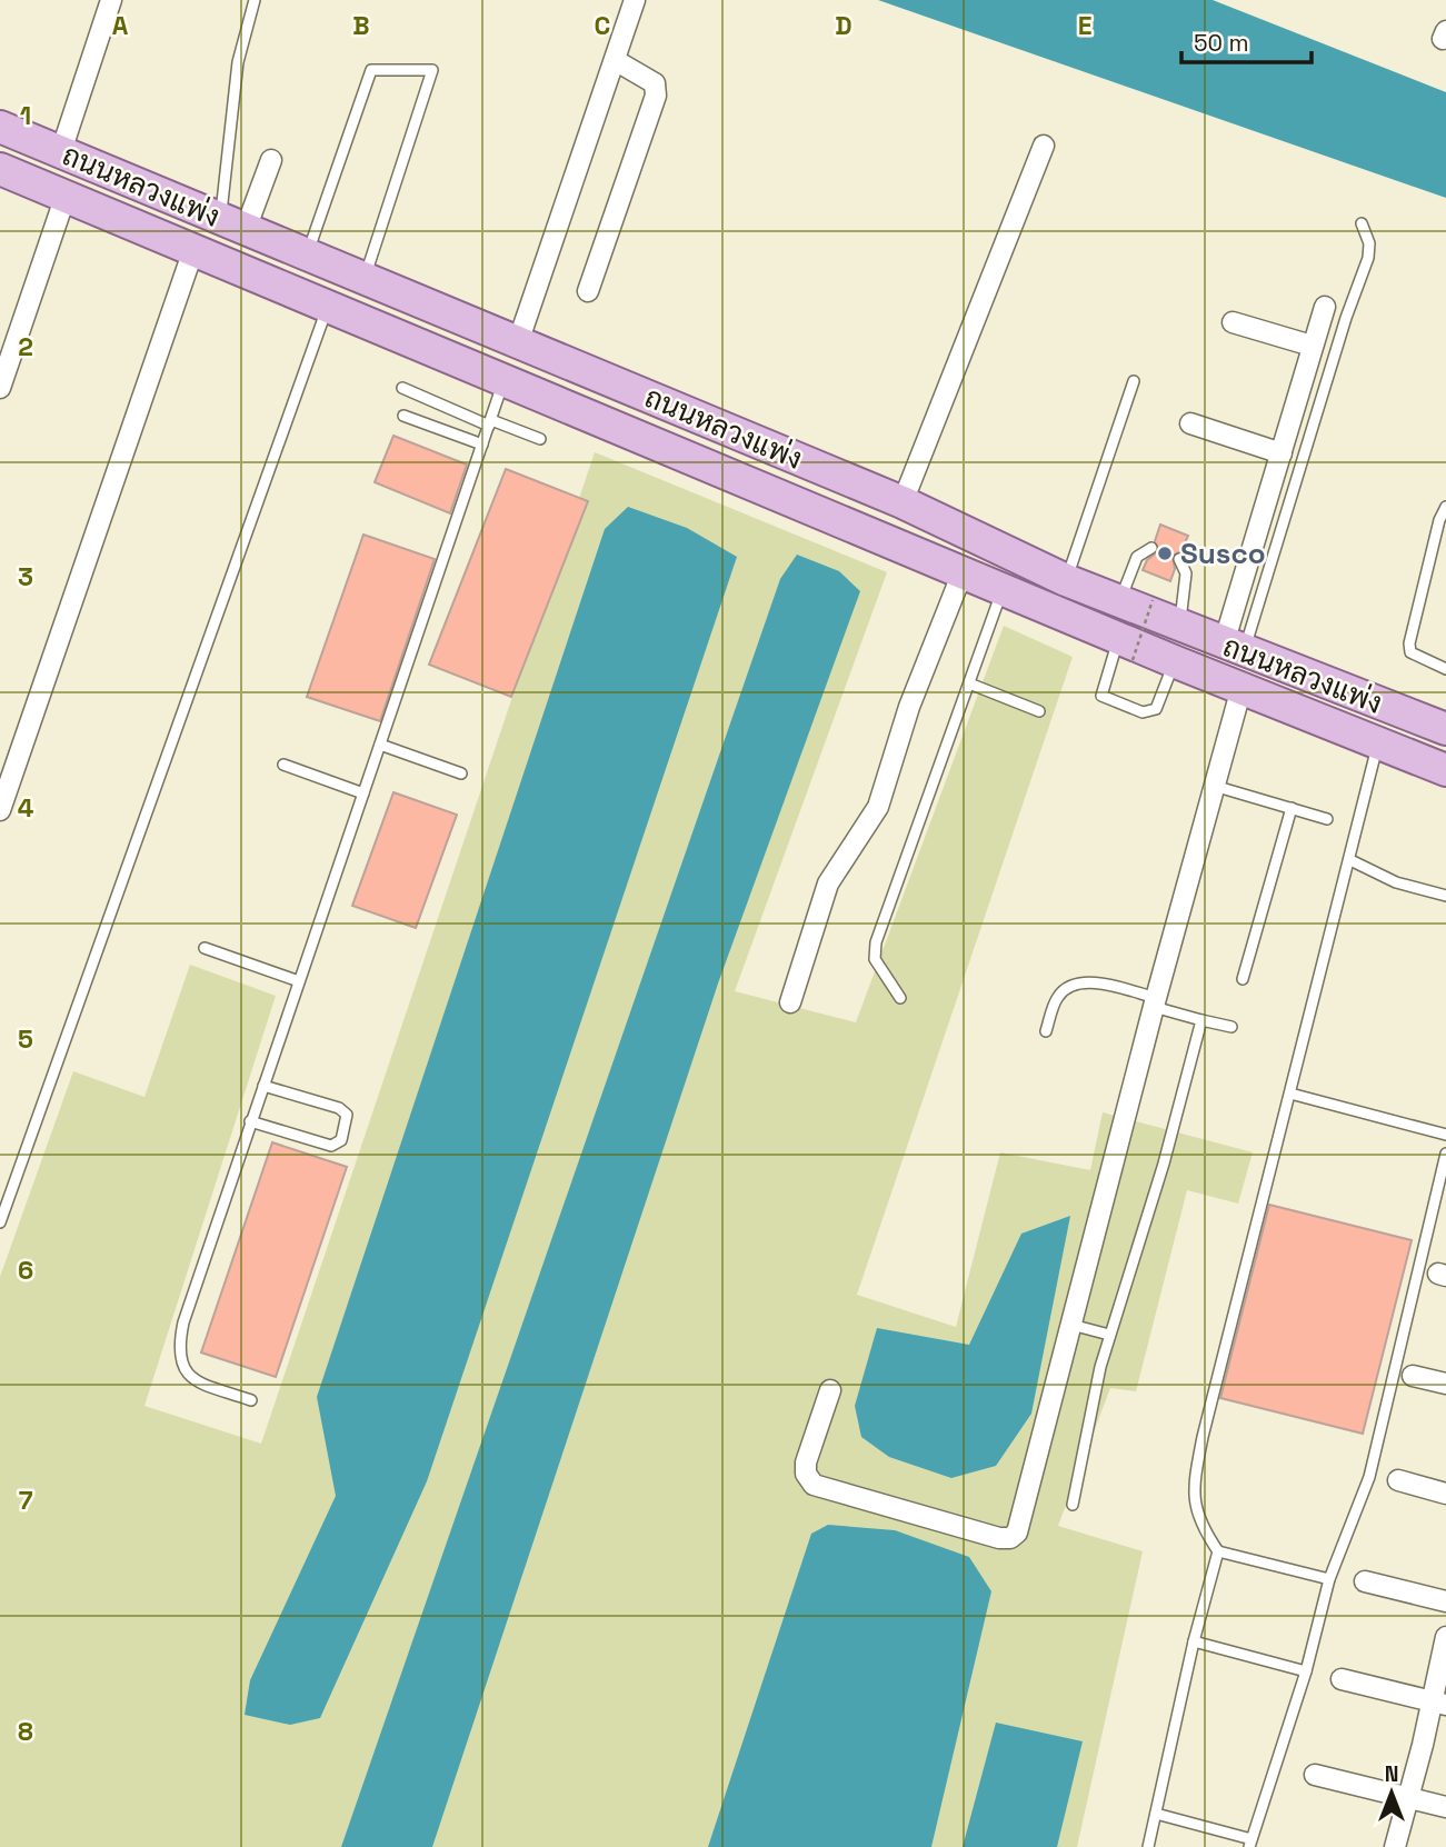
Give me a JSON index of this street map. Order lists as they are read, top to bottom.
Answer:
{
  "streets": {
    "main road": ["ถนนหลวงแพ่ง"]
  },
  "places": ["Susco"],
  "scale_bar": "50 m",
  "north": "top",
  "grid": {
    "columns": [
      "A",
      "B",
      "C",
      "D",
      "E"
    ],
    "rows": [
      "1",
      "2",
      "3",
      "4",
      "5",
      "6",
      "7",
      "8"
    ]
  }
}
